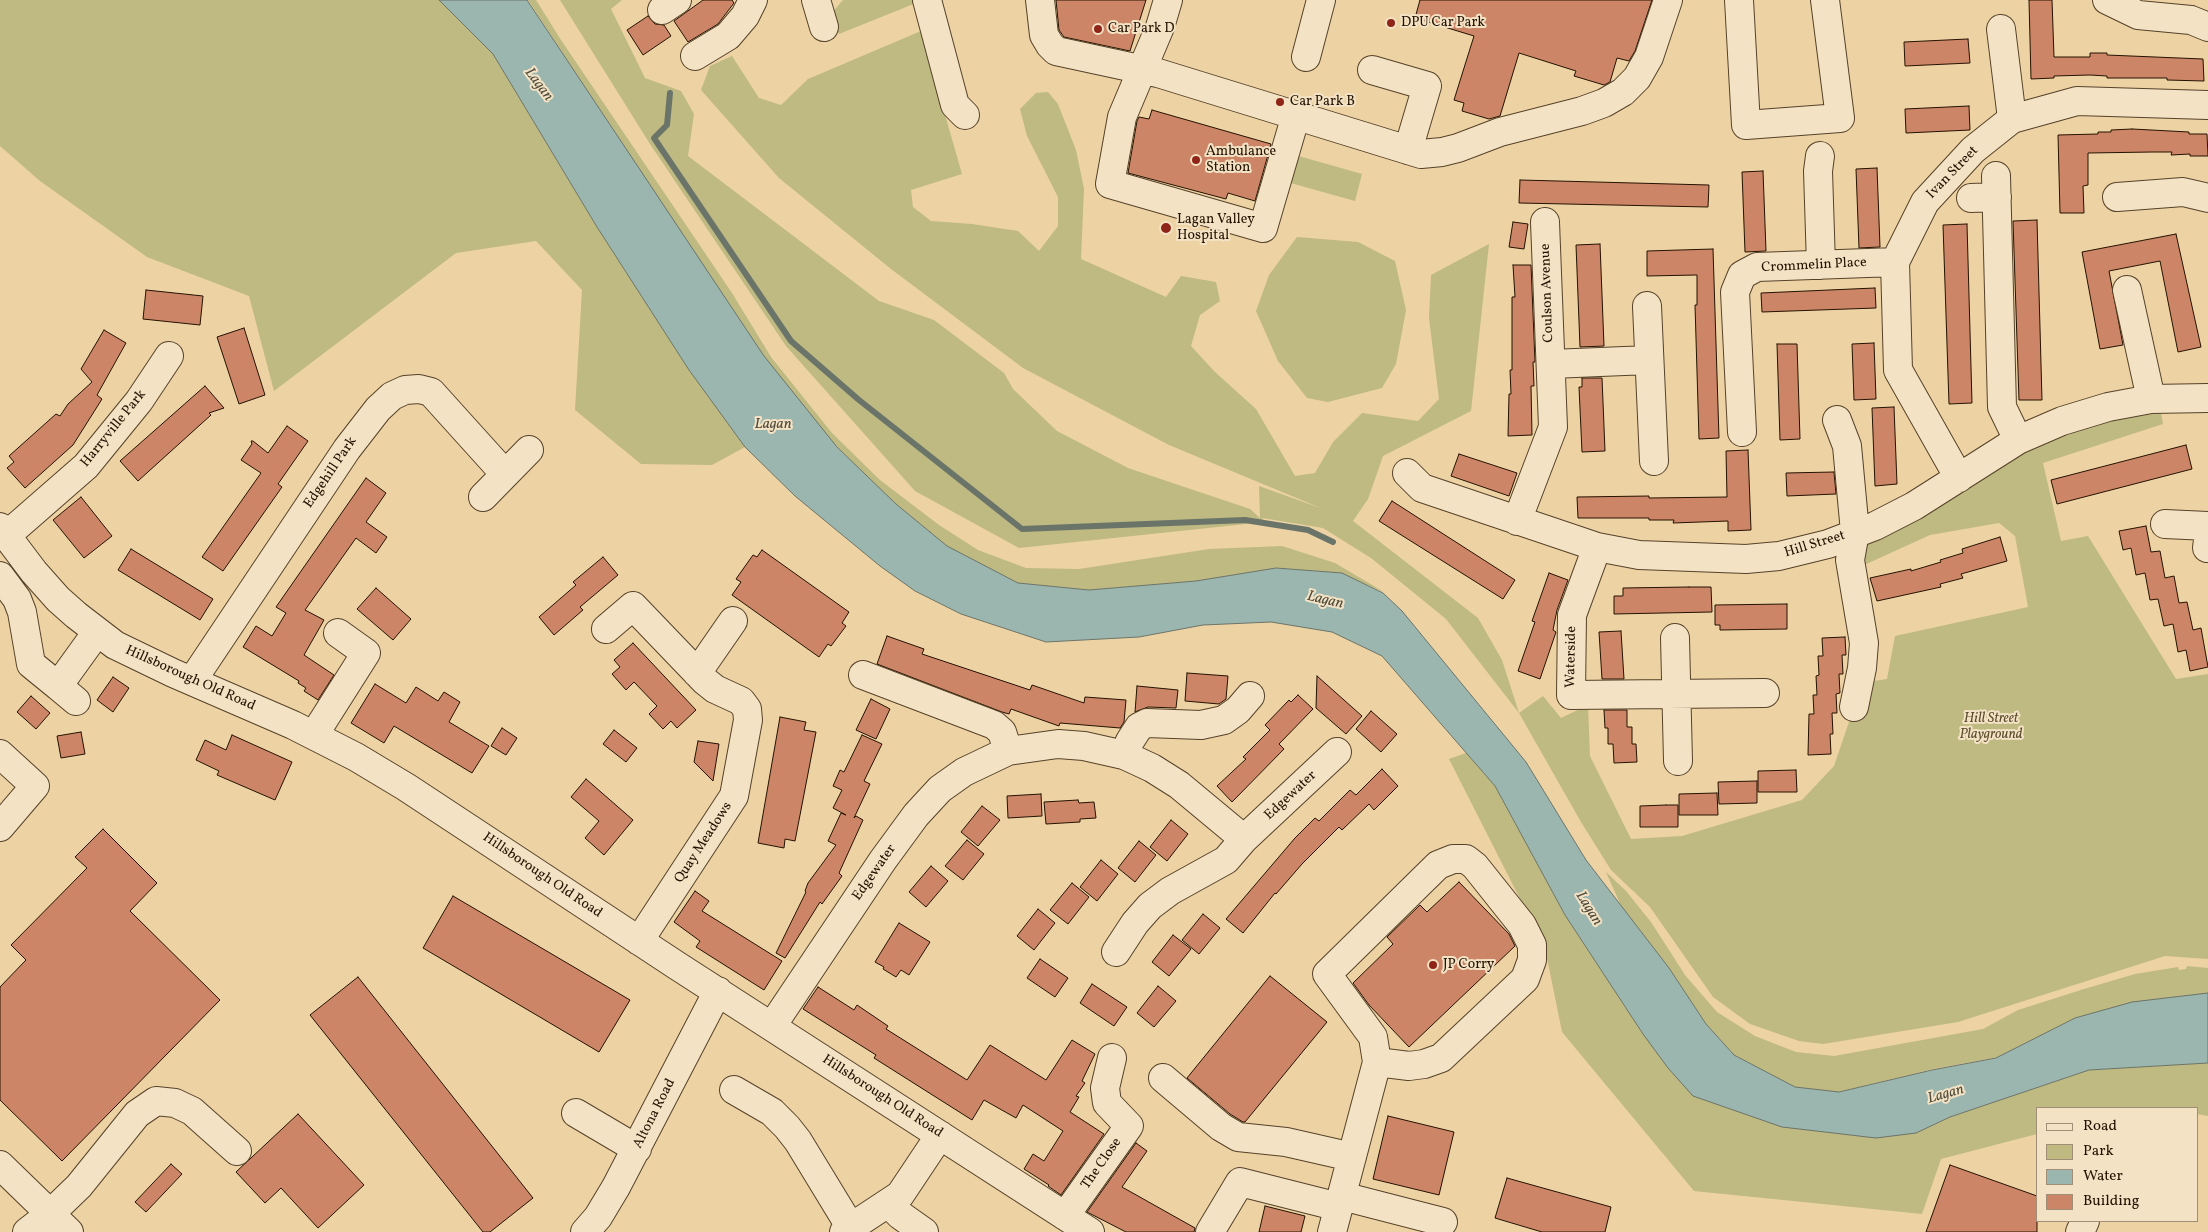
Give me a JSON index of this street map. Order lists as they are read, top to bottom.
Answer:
{
  "streets": {
    "street": [
      "Ivan Street",
      "Crommelin Place",
      "Coulson Avenue",
      "Harryville Park",
      "Edgehill Park",
      "Hill Street",
      "Waterside",
      "Hillsborough Old Road",
      "Edgewater",
      "Quay Meadows",
      "Altona Road",
      "The Close"
    ]
  },
  "crossings": [
    ["Ivan Street", "Crommelin Place"],
    ["Ivan Street", "Hill Street"],
    ["Coulson Avenue", "Hill Street"],
    ["Harryville Park", "Hillsborough Old Road"],
    ["Edgehill Park", "Hillsborough Old Road"],
    ["Hill Street", "Waterside"],
    ["Hillsborough Old Road", "Edgewater"],
    ["Hillsborough Old Road", "Quay Meadows"],
    ["Hillsborough Old Road", "Altona Road"],
    ["Hillsborough Old Road", "The Close"]
  ],
  "water": ["Lagan"],
  "parks": ["Hill Street Playground"],
  "places": [
    "DPU Car Park",
    "Car Park D",
    "Car Park B",
    "Ambulance Station",
    "Lagan Valley Hospital",
    "JP Corry"
  ],
  "legend": [
    "Road",
    "Park",
    "Water",
    "Building"
  ]
}
